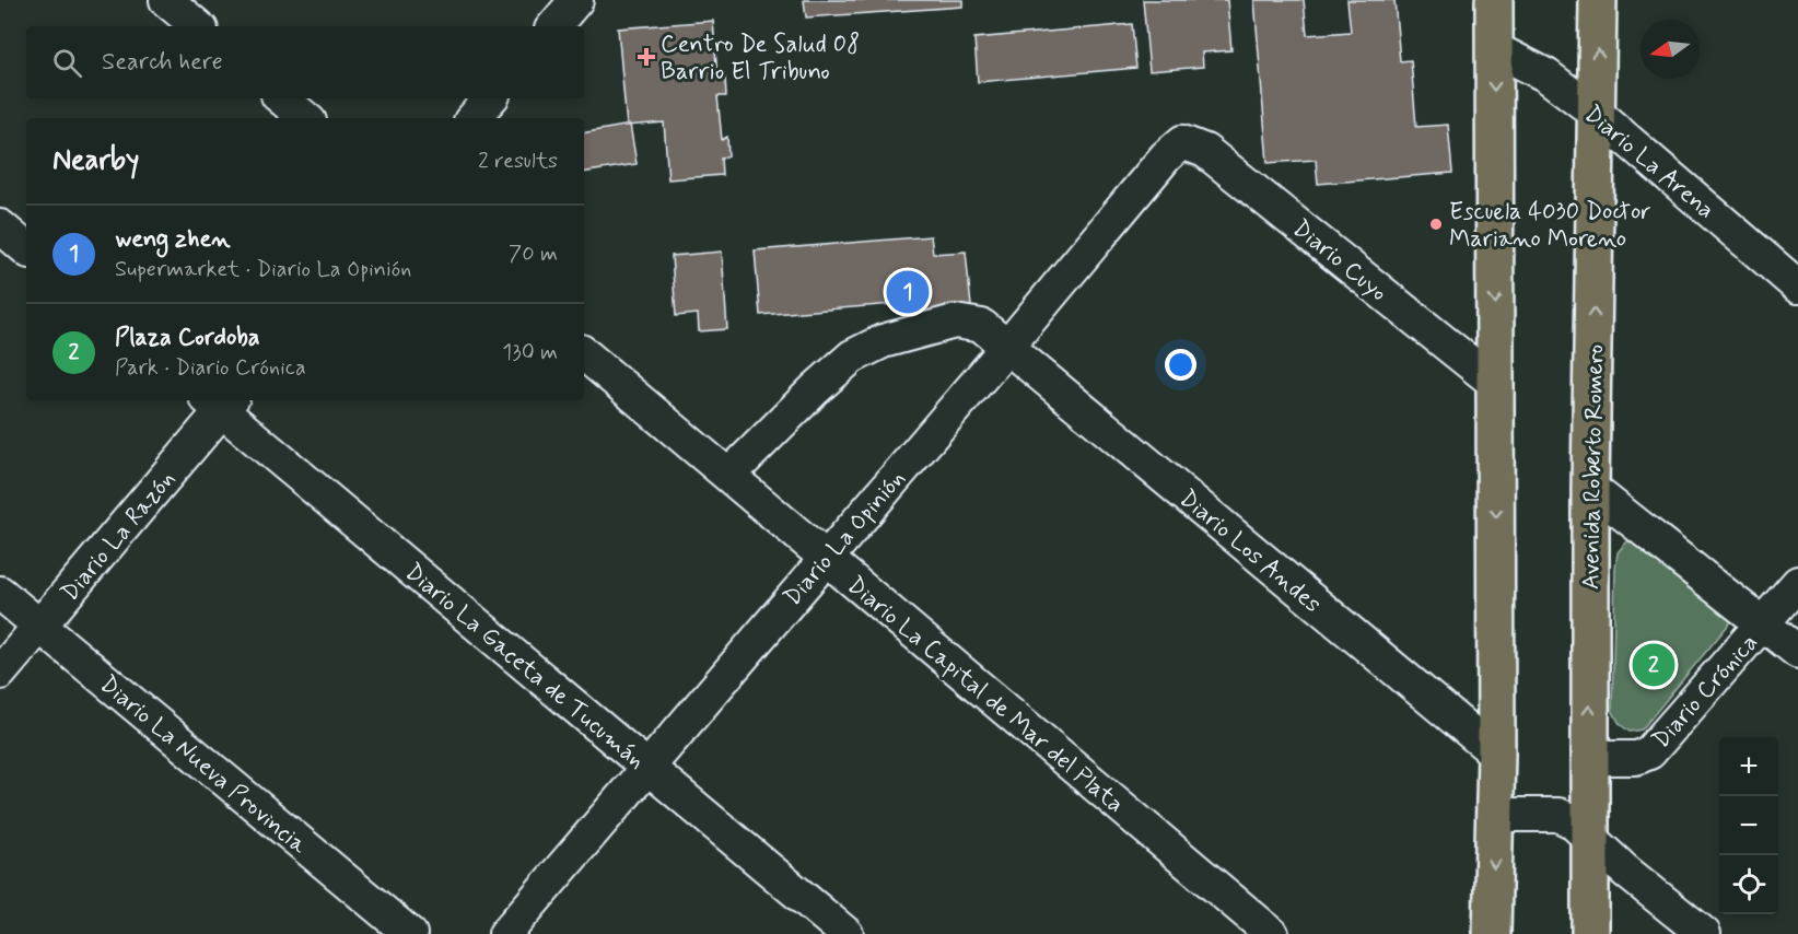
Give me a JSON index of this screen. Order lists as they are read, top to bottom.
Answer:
{
  "streets": {
    "main road": ["Avenida Roberto Romero"],
    "street": [
      "Diario La Arena",
      "Diario Cuyo",
      "Diario La Razón",
      "Diario La Opinión",
      "Diario Los Andes",
      "Diario La Gaceta de Tucumán",
      "Diario Crónica",
      "Diario La Capital de Mar del Plata",
      "Diario La Nueva Provincia"
    ]
  },
  "crossings": [
    ["Diario La Arena", "Avenida Roberto Romero"],
    ["Diario Cuyo", "Diario La Opinión"],
    ["Avenida Roberto Romero", "Diario Crónica"],
    ["Diario La Razón", "Diario La Gaceta de Tucumán"],
    ["Diario La Razón", "Diario La Nueva Provincia"],
    ["Diario La Opinión", "Diario Los Andes"],
    ["Diario La Opinión", "Diario La Gaceta de Tucumán"],
    ["Diario La Opinión", "Diario La Capital de Mar del Plata"],
    ["Diario Los Andes", "Diario La Capital de Mar del Plata"]
  ],
  "places": {
    "health": ["Centro De Salud 08 Barrio El Tribuno"],
    "other": ["Escuela 4030 Doctor Mariano Moreno"]
  },
  "north": "left",
  "page": {
    "search": "Search here",
    "heading": ["Nearby", "2 results"],
    "list": [
      {
        "mark": "1",
        "name": "weng zhen",
        "note": "Supermarket · Diario La Opinión",
        "value": "70 m"
      },
      {
        "mark": "2",
        "name": "Plaza Cordoba",
        "note": "Park · Diario Crónica",
        "value": "130 m"
      }
    ],
    "pins": ["1", "2"],
    "map_buttons": ["+", "−"]
  }
}
